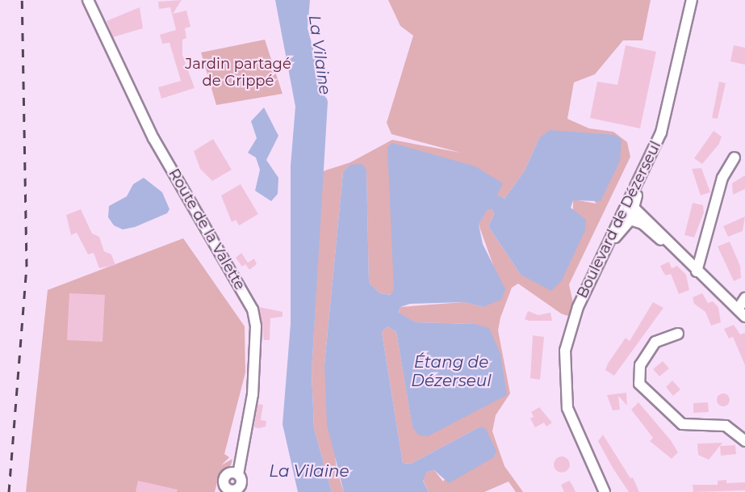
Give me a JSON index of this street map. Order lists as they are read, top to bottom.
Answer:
{
  "streets": {
    "street": ["Boulevard de Dézerseul", "Route de la Valette"]
  },
  "water": ["La Vilaine", "Étang de Dézerseul"],
  "parks": ["Jardin partagé de Grippé"]
}
